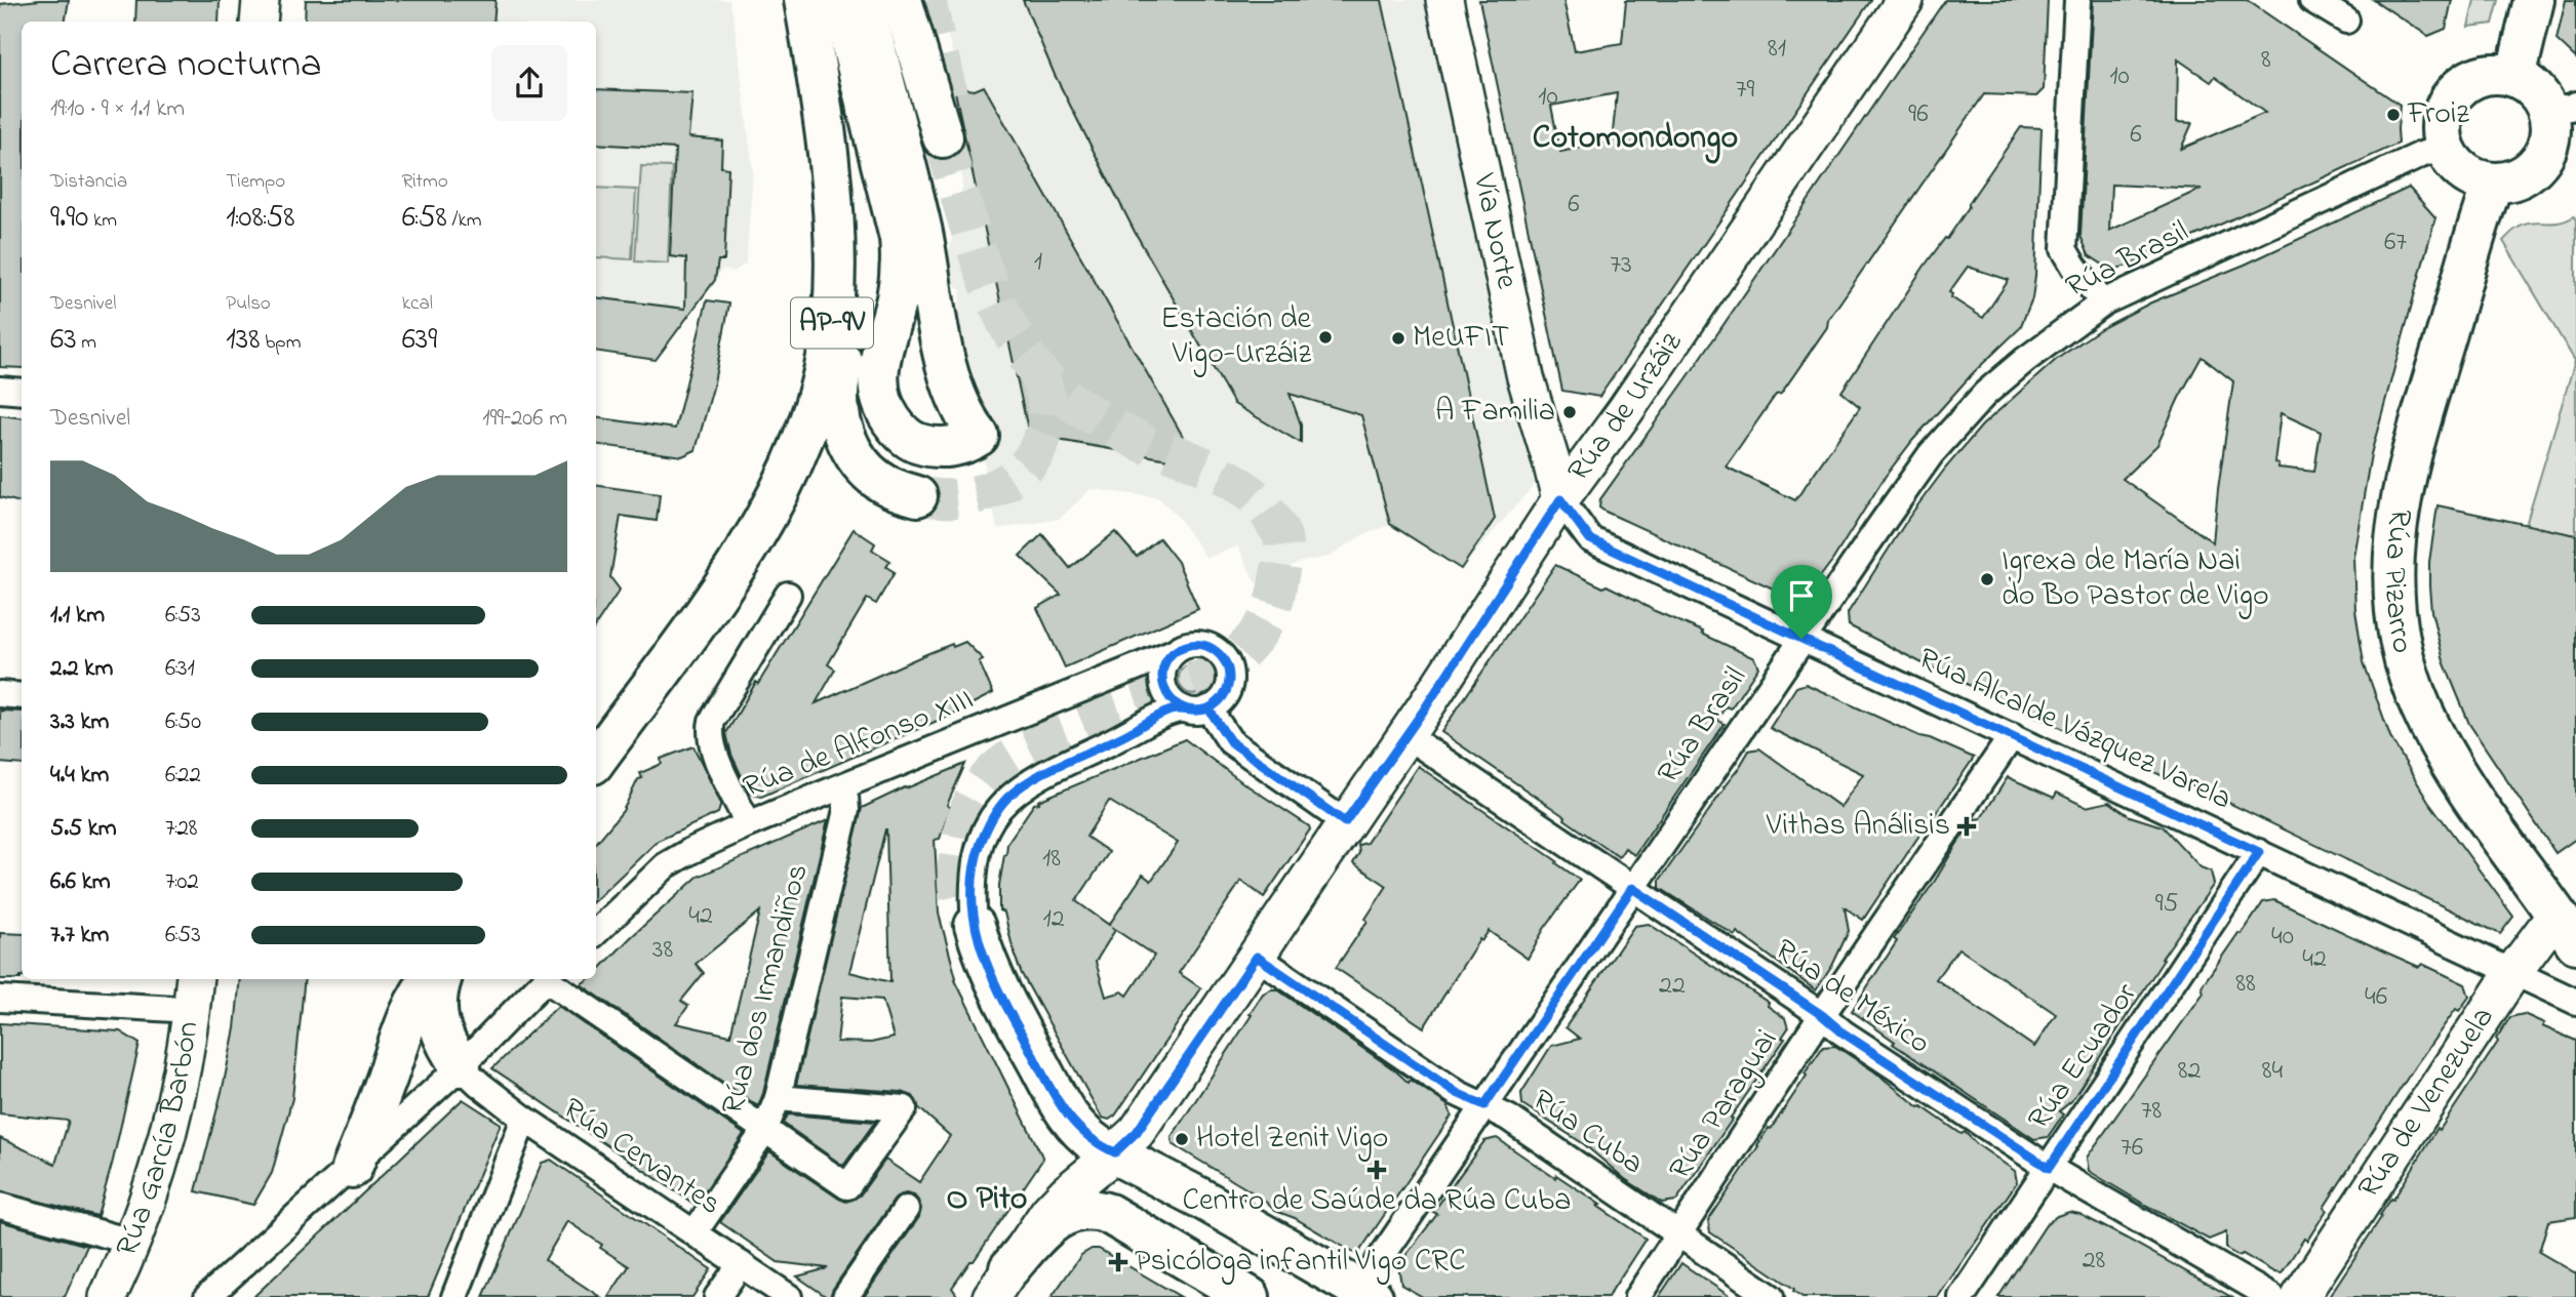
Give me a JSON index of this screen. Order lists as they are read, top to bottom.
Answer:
{
  "streets": {
    "main road": [
      "Vía Norte",
      "AP-9V",
      "Rúa de Urzáiz",
      "Rúa Pizarro",
      "Rúa de Venezuela",
      "Rúa García Barbón"
    ],
    "street": [
      "Rúa Brasil",
      "Rúa Alcalde Vázquez Varela",
      "Rúa de Alfonso XIII",
      "Rúa dos Irmandiños",
      "Rúa de México",
      "Rúa Ecuador",
      "Rúa Paraguai",
      "Rúa Cuba",
      "Rúa Cervantes"
    ]
  },
  "crossings": [
    ["Vía Norte", "Rúa de Urzáiz"],
    ["Vía Norte", "Rúa Alcalde Vázquez Varela"],
    ["Rúa Brasil", "Rúa Pizarro"],
    ["Rúa Brasil", "Rúa Alcalde Vázquez Varela"],
    ["Rúa Brasil", "Rúa de México"],
    ["Rúa Brasil", "Rúa Cuba"],
    ["Rúa de Urzáiz", "Rúa Alcalde Vázquez Varela"],
    ["Rúa de Urzáiz", "Rúa de México"],
    ["Rúa de Urzáiz", "Rúa Cuba"],
    ["Rúa Pizarro", "Rúa de Venezuela"],
    ["Rúa Alcalde Vázquez Varela", "Rúa Ecuador"],
    ["Rúa Alcalde Vázquez Varela", "Rúa de Venezuela"],
    ["Rúa Alcalde Vázquez Varela", "Rúa Paraguai"],
    ["Rúa de Alfonso XIII", "Rúa dos Irmandiños"],
    ["Rúa dos Irmandiños", "Rúa Cervantes"],
    ["Rúa de México", "Rúa Ecuador"],
    ["Rúa de México", "Rúa Paraguai"],
    ["Rúa Paraguai", "Rúa Cuba"]
  ],
  "districts": ["Cotomondongo", "O Pito"],
  "places": {
    "other": [
      "Froiz",
      "Estación de Vigo-Urzáiz",
      "MeUFIT",
      "A Familia",
      "Igrexa de María Nai do Bo Pastor de Vigo",
      "Hotel Zenit Vigo"
    ],
    "health": ["Vithas Análisis", "Centro de Saúde da Rúa Cuba", "Psicóloga infantil Vigo CRC"]
  },
  "house_numbers": [
    "81",
    "8",
    "10",
    "79",
    "10",
    "96",
    "6",
    "6",
    "67",
    "1",
    "73",
    "18",
    "95",
    "42",
    "12",
    "40",
    "38",
    "42",
    "88",
    "22",
    "46",
    "82",
    "84",
    "78",
    "76",
    "28"
  ],
  "page": {
    "heading": ["Carrera nocturna", "19:10 · 9 × 1.1 km"],
    "stats": [
      ["Distancia", "9.90 km"],
      ["Tiempo", "1:08:58"],
      ["Ritmo", "6:58 /km"],
      ["Desnivel", "63 m"],
      ["Pulso", "138 bpm"],
      ["kcal", "639"]
    ],
    "chart": ["Desnivel", "199–206 m"],
    "list": [
      {
        "name": "1.1 km",
        "note": "6:53"
      },
      {
        "name": "2.2 km",
        "note": "6:31"
      },
      {
        "name": "3.3 km",
        "note": "6:50"
      },
      {
        "name": "4.4 km",
        "note": "6:22"
      },
      {
        "name": "5.5 km",
        "note": "7:28"
      },
      {
        "name": "6.6 km",
        "note": "7:02"
      },
      {
        "name": "7.7 km",
        "note": "6:53"
      }
    ]
  }
}
